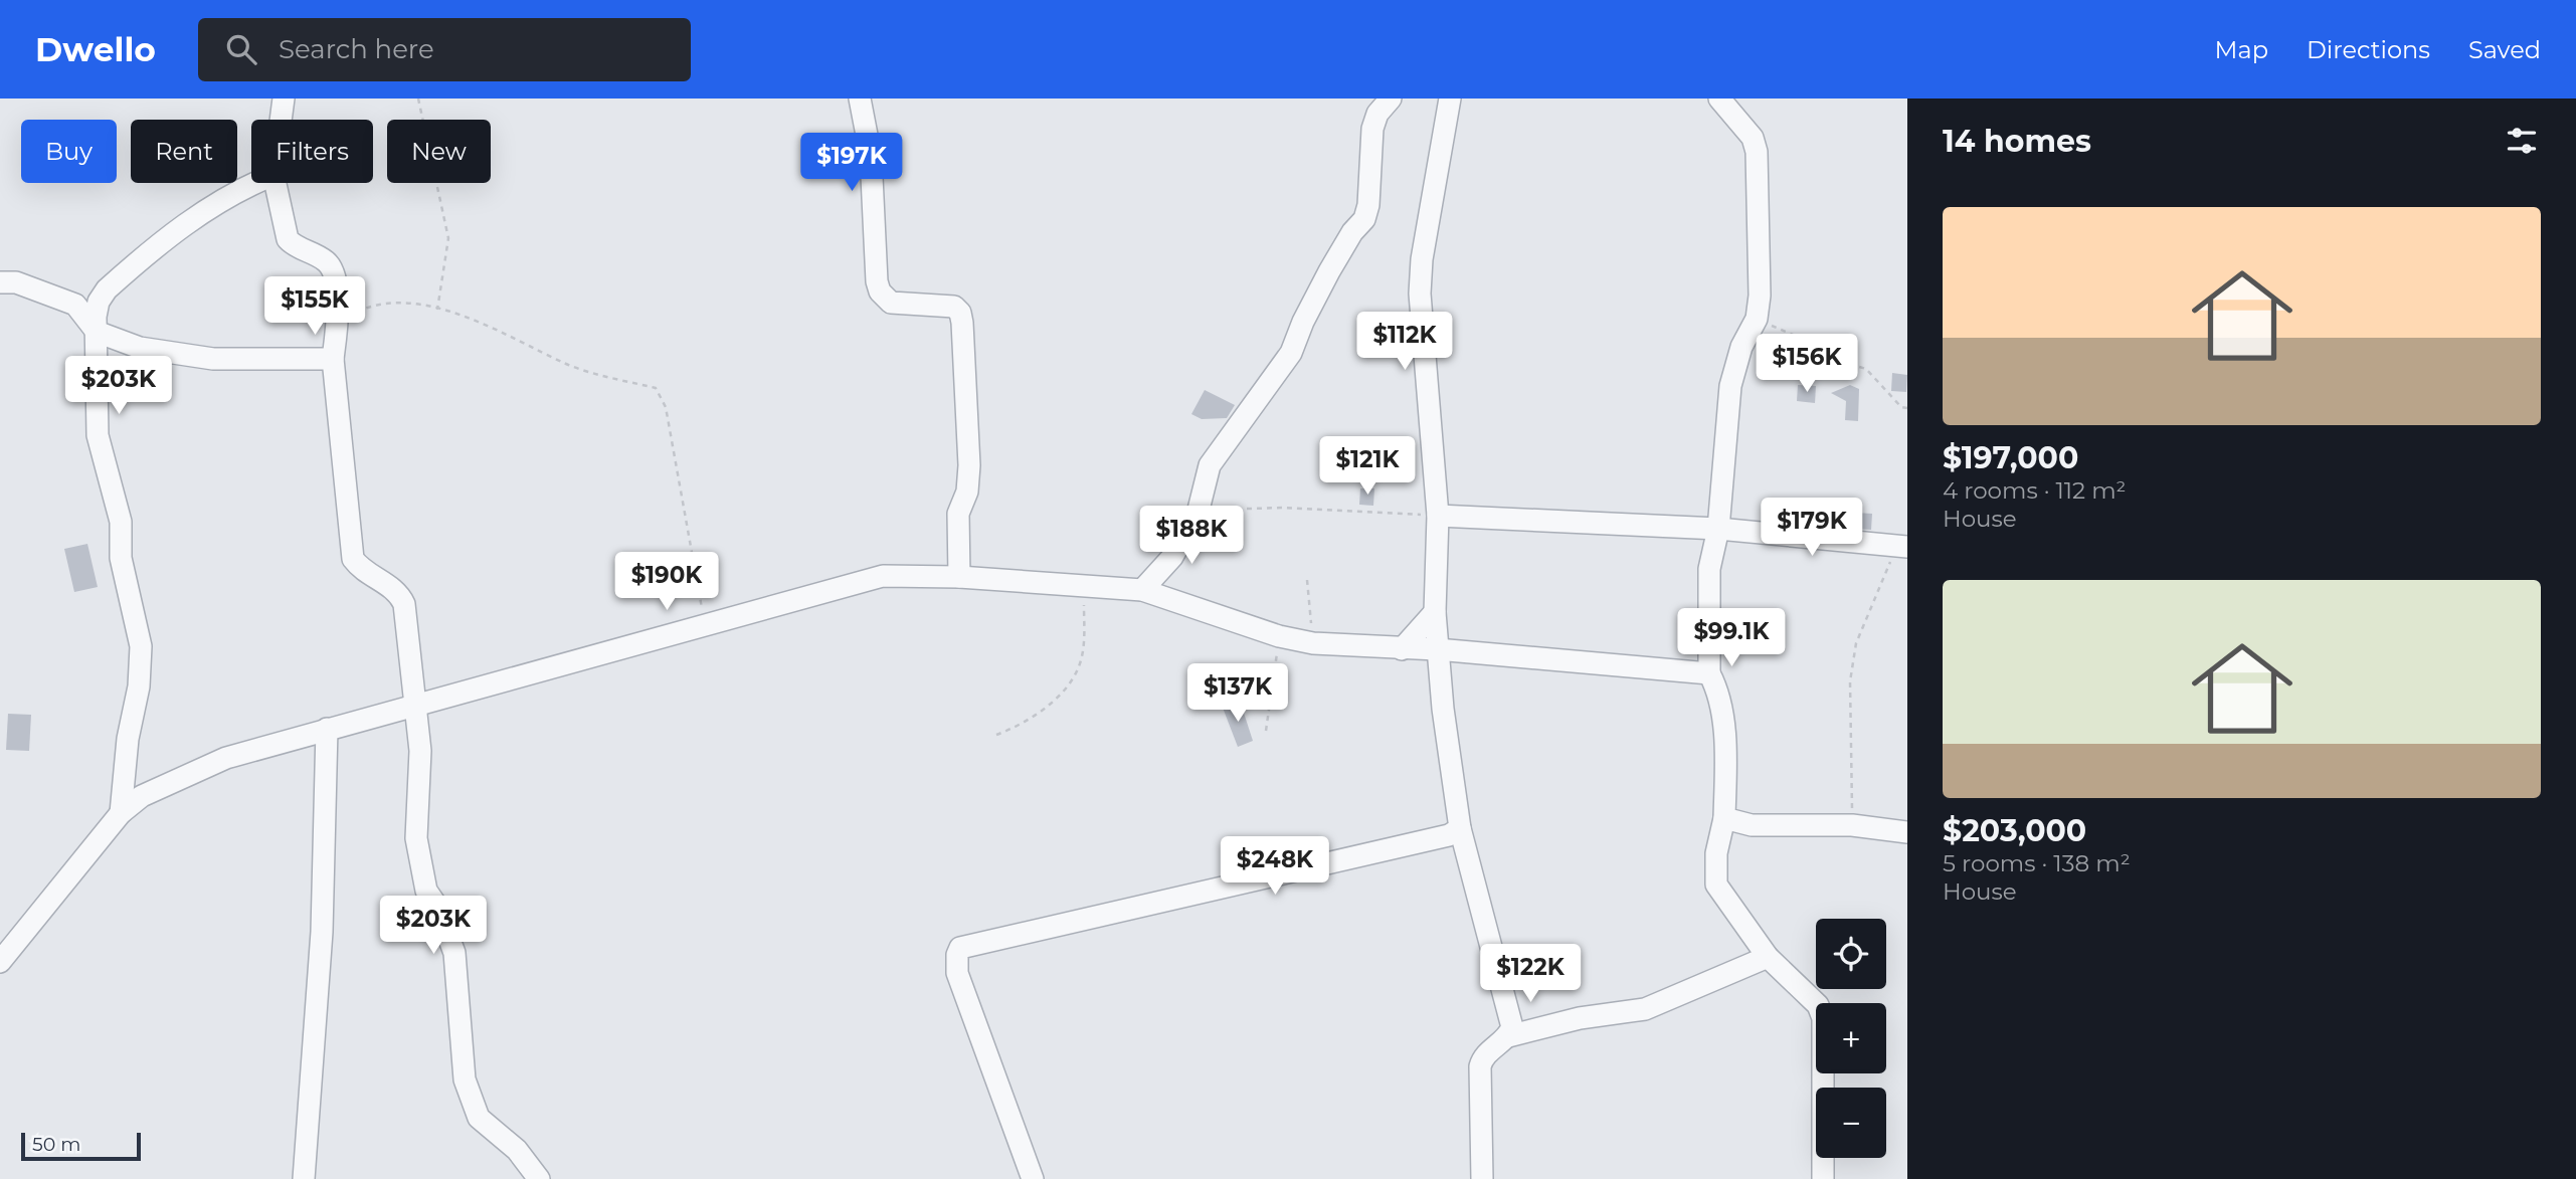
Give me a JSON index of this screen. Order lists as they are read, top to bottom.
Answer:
{
  "scale_bar": "50 m",
  "page": {
    "header": "Dwello",
    "search": "Search here",
    "nav": ["Map", "Directions", "Saved"],
    "heading": "14 homes",
    "chip": [
      "Buy",
      "Rent",
      "Filters",
      "New"
    ],
    "price": [
      "$197K",
      "$155K",
      "$112K",
      "$156K",
      "$203K",
      "$121K",
      "$179K",
      "$188K",
      "$190K",
      "$99.1K",
      "$137K",
      "$248K",
      "$203K",
      "$122K"
    ],
    "list": [
      {
        "name": "$197,000",
        "note": "4 rooms · 112 m² · House"
      },
      {
        "name": "$203,000",
        "note": "5 rooms · 138 m² · House"
      }
    ],
    "map_buttons": ["+", "−"],
    "scale": "50 m"
  }
}
